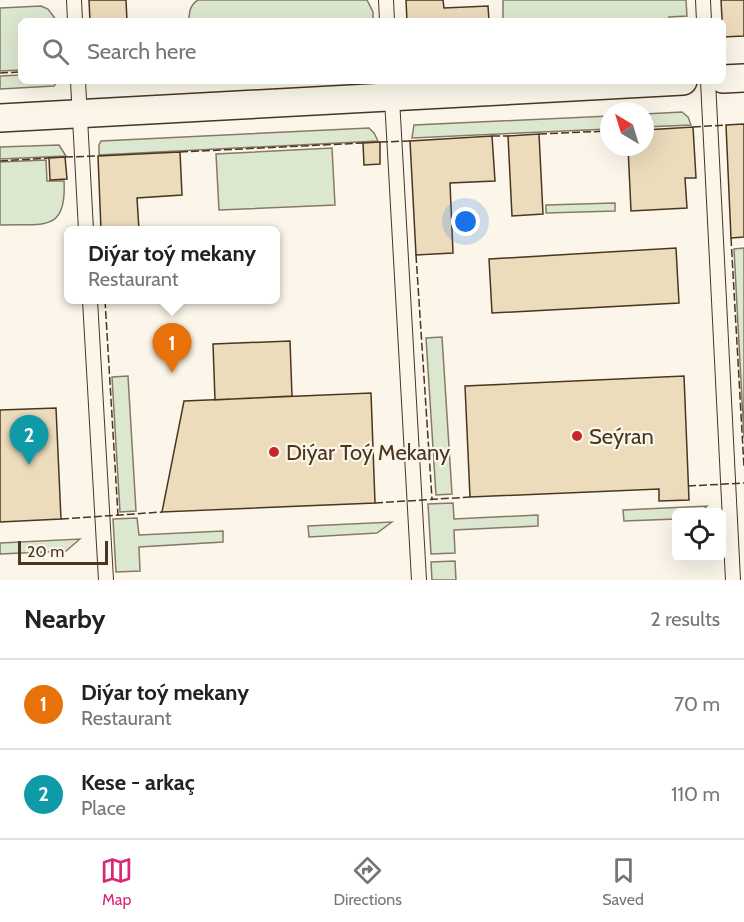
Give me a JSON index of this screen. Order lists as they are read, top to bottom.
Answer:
{
  "places": ["Seýran", "Diýar Toý Mekany"],
  "scale_bar": "20 m",
  "north": "top left",
  "page": {
    "search": "Search here",
    "popup": ["Diýar toý mekany", "Restaurant"],
    "pins": ["1", "2"],
    "scale": "20 m",
    "heading": ["Nearby", "2 results"],
    "list": [
      {
        "mark": "1",
        "name": "Diýar toý mekany",
        "note": "Restaurant",
        "value": "70 m"
      },
      {
        "mark": "2",
        "name": "Kese - arkaç",
        "note": "Place",
        "value": "110 m"
      }
    ],
    "nav": ["Map", "Directions", "Saved"]
  }
}
